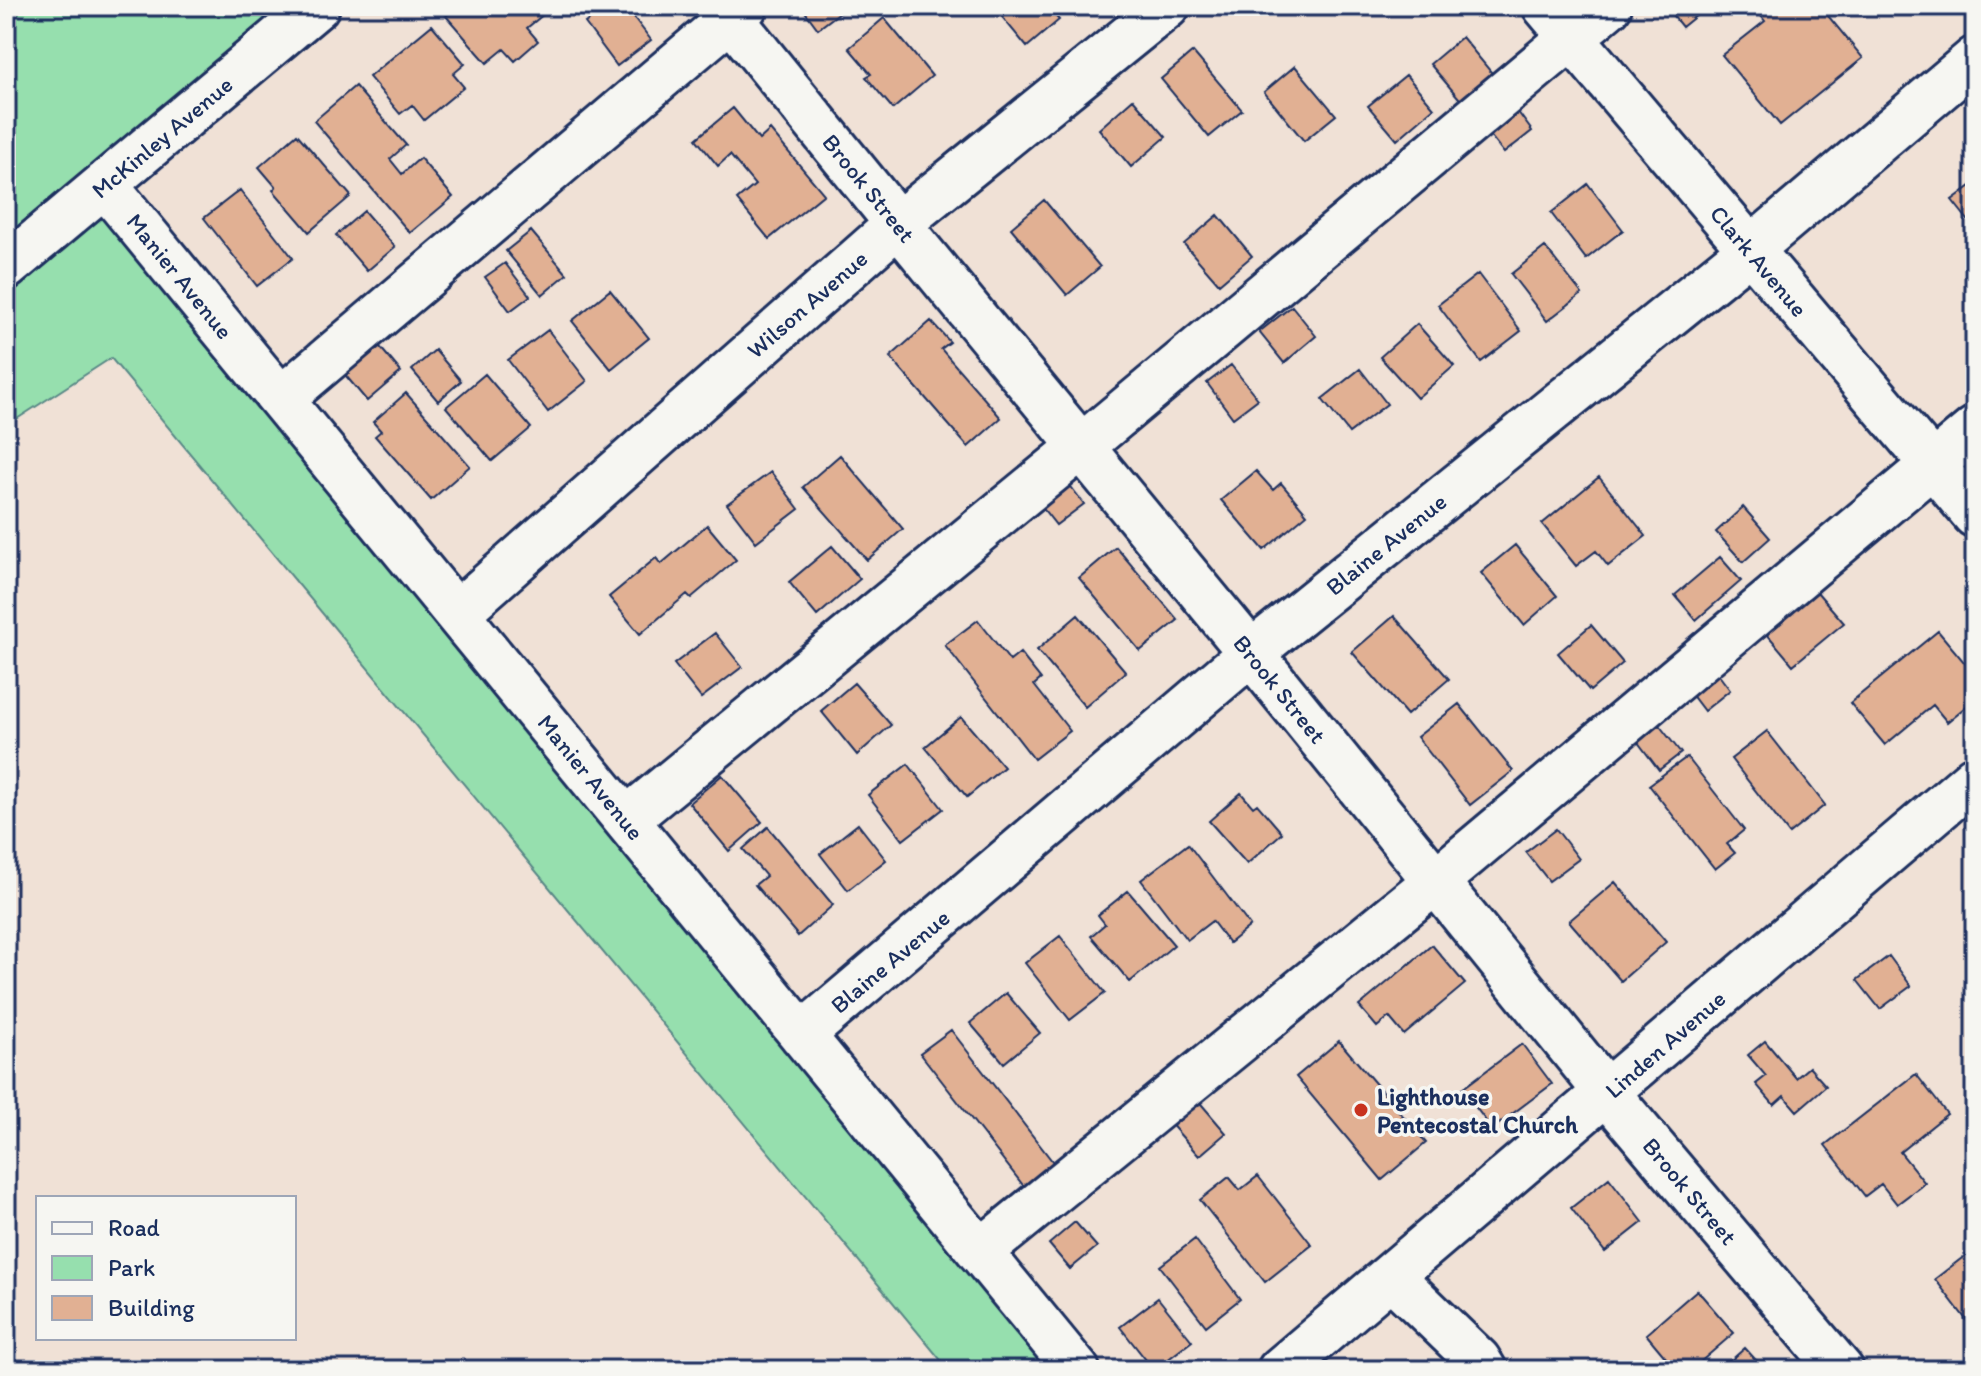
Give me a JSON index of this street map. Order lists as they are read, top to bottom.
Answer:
{
  "streets": {
    "street": [
      "McKinley Avenue",
      "Brook Street",
      "Clark Avenue",
      "Manier Avenue",
      "Wilson Avenue",
      "Blaine Avenue",
      "Linden Avenue"
    ]
  },
  "crossings": [
    ["McKinley Avenue", "Manier Avenue"],
    ["Brook Street", "Wilson Avenue"],
    ["Brook Street", "Blaine Avenue"],
    ["Brook Street", "Linden Avenue"],
    ["Clark Avenue", "Blaine Avenue"],
    ["Manier Avenue", "Wilson Avenue"],
    ["Manier Avenue", "Blaine Avenue"]
  ],
  "places": ["Lighthouse Pentecostal Church"],
  "legend": ["Road", "Park", "Building"]
}
